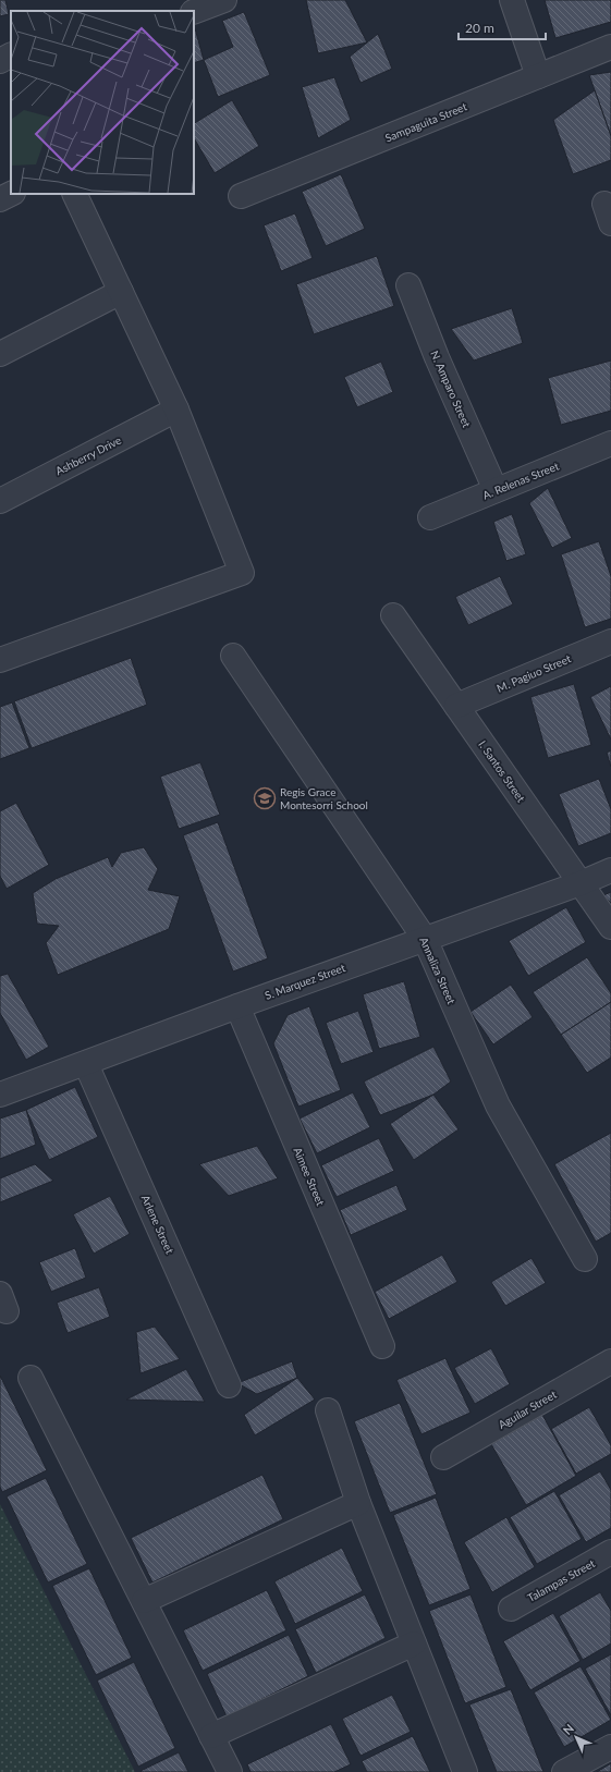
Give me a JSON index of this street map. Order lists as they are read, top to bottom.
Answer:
{
  "streets": {
    "street": [
      "Sampaguita Street",
      "N. Amparo Street",
      "Ashberry Drive",
      "A. Relenas Street",
      "M. Pagiuo Street",
      "I. Santos Street",
      "Annaliza Street",
      "S. Marquez Street",
      "Aimee Street",
      "Arlene Street",
      "Aguilar Street",
      "Talampas Street"
    ]
  },
  "crossings": [
    ["N. Amparo Street", "A. Relenas Street"],
    ["M. Pagiuo Street", "I. Santos Street"],
    ["I. Santos Street", "S. Marquez Street"],
    ["Annaliza Street", "S. Marquez Street"],
    ["S. Marquez Street", "Aimee Street"],
    ["S. Marquez Street", "Arlene Street"]
  ],
  "places": {
    "school or university": ["Regis Grace Montesorri School"]
  },
  "scale_bar": "20 m",
  "north": "top left"
}
